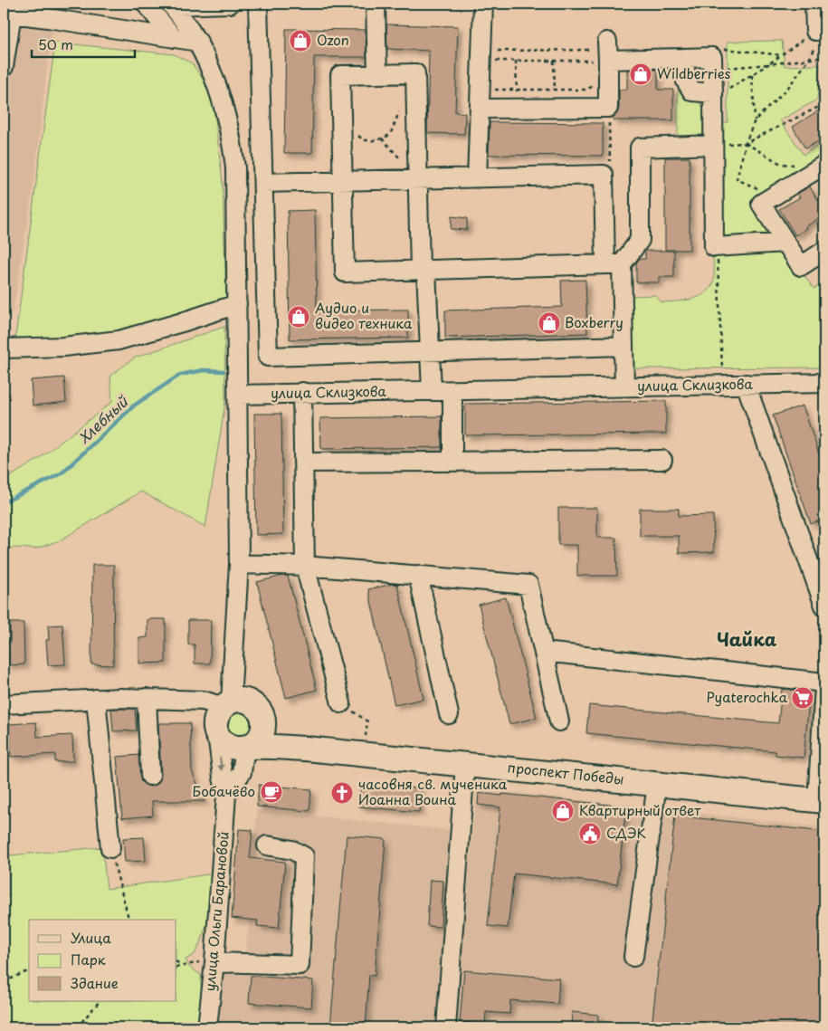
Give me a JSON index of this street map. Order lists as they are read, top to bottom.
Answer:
{
  "streets": {
    "main road": ["проспект Победы"],
    "street": ["улица Склизкова", "улица Ольги Барановой"]
  },
  "crossings": [
    ["проспект Победы", "улица Ольги Барановой"]
  ],
  "districts": ["Чайка"],
  "water": ["Хлебный"],
  "places": {
    "shop": [
      "Ozon",
      "Wildberries",
      "Аудио и видео техника",
      "Boxberry",
      "Квартирный ответ"
    ],
    "supermarket": ["Pyaterochka"],
    "cafe": ["Бобачёво"],
    "church": ["часовня св. мученика Иоанна Воина"],
    "public building": ["СДЭК"]
  },
  "legend": ["Улица", "Парк", "Здание"],
  "scale_bar": "50 m"
}
